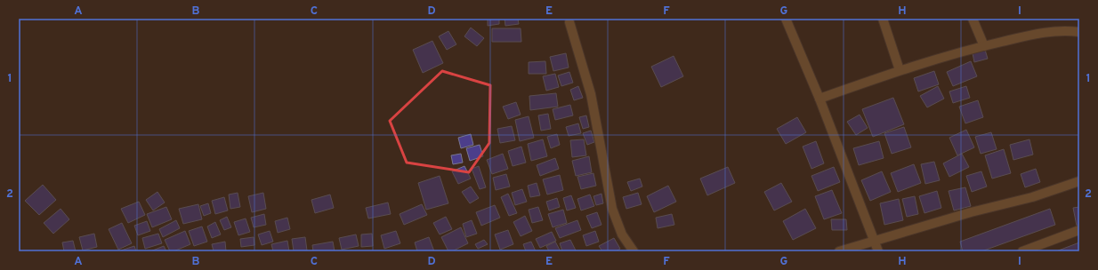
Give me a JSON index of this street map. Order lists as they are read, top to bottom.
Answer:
{
  "grid": {
    "columns": [
      "A",
      "B",
      "C",
      "D",
      "E",
      "F",
      "G",
      "H",
      "I"
    ],
    "rows": ["1", "2"]
  }
}
